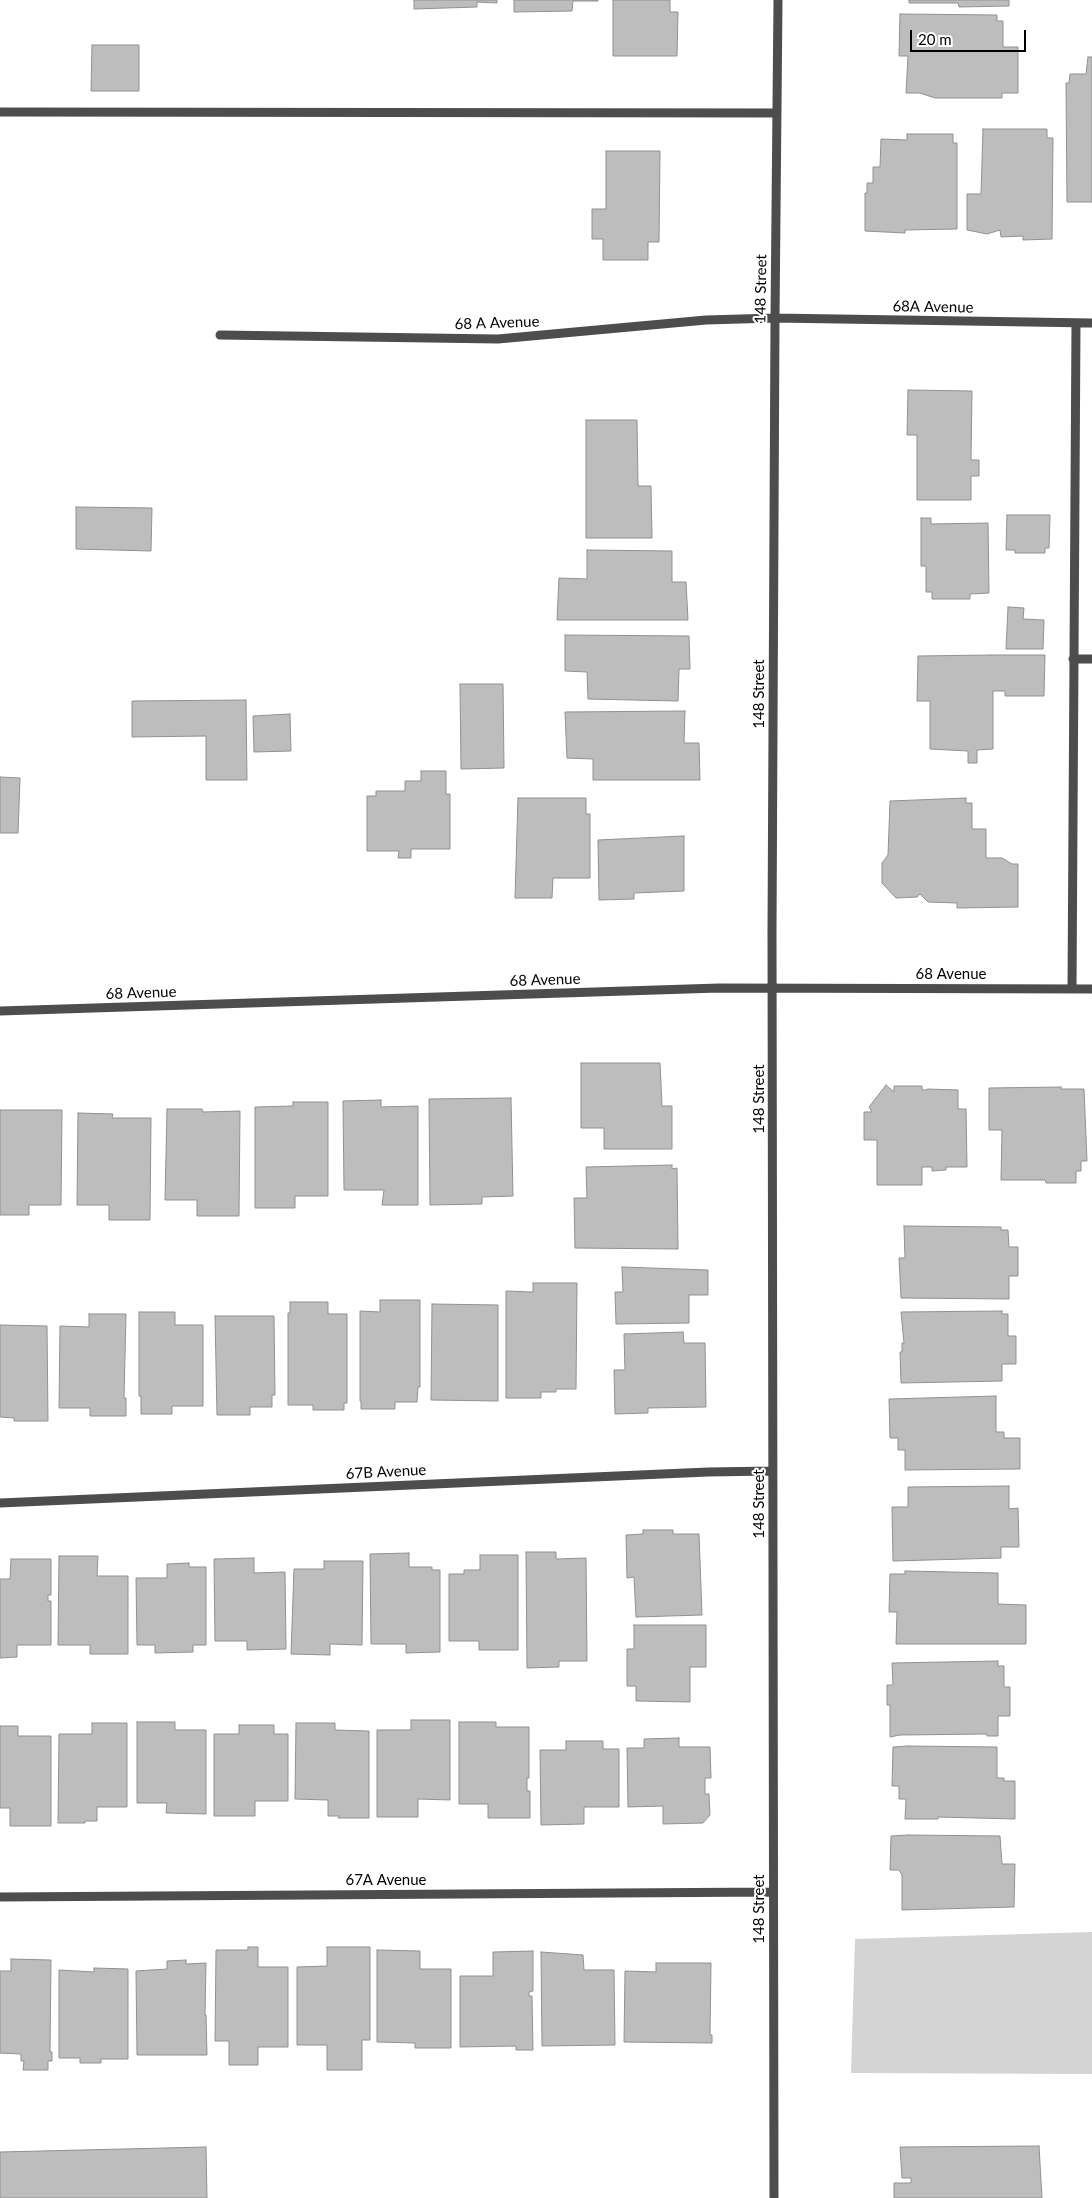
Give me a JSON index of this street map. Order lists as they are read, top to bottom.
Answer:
{
  "streets": {
    "street": [
      "148 Street",
      "68A Avenue",
      "68 A Avenue",
      "68 Avenue",
      "67B Avenue",
      "67A Avenue"
    ]
  },
  "crossings": [
    ["148 Street", "68A Avenue"],
    ["148 Street", "68 A Avenue"],
    ["148 Street", "68 Avenue"],
    ["148 Street", "67B Avenue"],
    ["148 Street", "67A Avenue"],
    ["68A Avenue", "68 A Avenue"]
  ],
  "scale_bar": "20 m"
}
